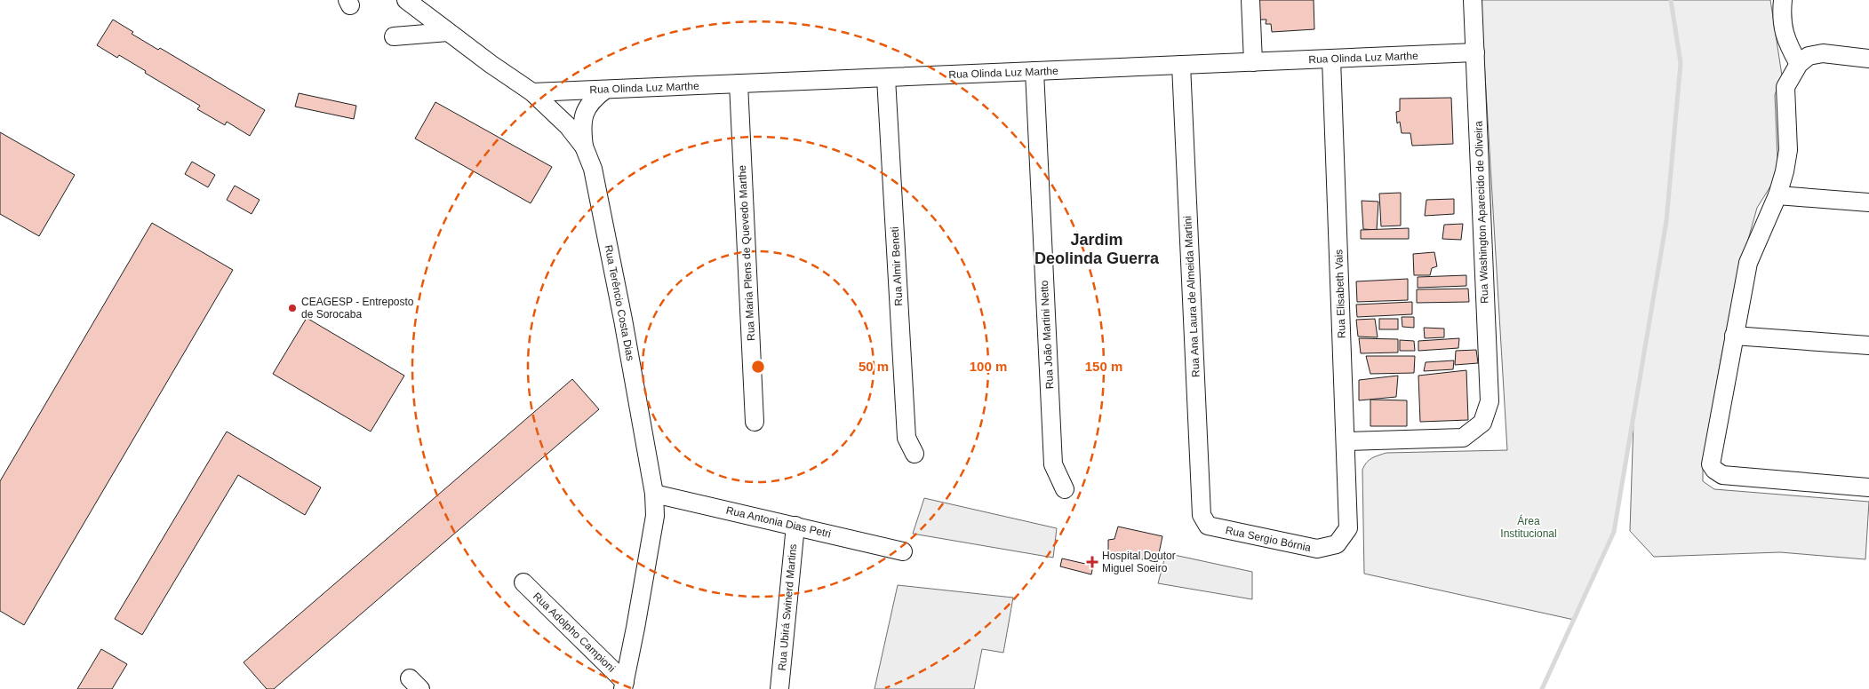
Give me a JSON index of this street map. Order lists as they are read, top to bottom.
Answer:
{
  "streets": {
    "street": [
      "Rua Olinda Luz Marthe",
      "Rua Washington Aparecido de Oliveira",
      "Rua Maria Plens de Quevedo Marthe",
      "Rua Almir Beneti",
      "Rua Elisabeth Vais",
      "Rua Ana Laura de Almeida Martini",
      "Rua Terêncio Costa Dias",
      "Rua João Martini Netto",
      "Rua Antonia Dias Petri",
      "Rua Sergio Bórnia",
      "Rua Ubirá Swinerd Martins",
      "Rua Adolpho Campioni"
    ]
  },
  "crossings": [
    ["Rua Olinda Luz Marthe", "Rua Washington Aparecido de Oliveira"],
    ["Rua Olinda Luz Marthe", "Rua Maria Plens de Quevedo Marthe"],
    ["Rua Olinda Luz Marthe", "Rua Almir Beneti"],
    ["Rua Olinda Luz Marthe", "Rua Elisabeth Vais"],
    ["Rua Olinda Luz Marthe", "Rua Ana Laura de Almeida Martini"],
    ["Rua Olinda Luz Marthe", "Rua Terêncio Costa Dias"],
    ["Rua Olinda Luz Marthe", "Rua João Martini Netto"],
    ["Rua Washington Aparecido de Oliveira", "Rua Elisabeth Vais"],
    ["Rua Elisabeth Vais", "Rua Sergio Bórnia"],
    ["Rua Ana Laura de Almeida Martini", "Rua Sergio Bórnia"],
    ["Rua Terêncio Costa Dias", "Rua Antonia Dias Petri"],
    ["Rua Terêncio Costa Dias", "Rua Adolpho Campioni"],
    ["Rua Antonia Dias Petri", "Rua Ubirá Swinerd Martins"]
  ],
  "districts": ["Jardim Deolinda Guerra"],
  "parks": ["Área Institucional"],
  "places": {
    "other": ["CEAGESP - Entreposto de Sorocaba"],
    "health": ["Hospital Doutor Miguel Soeiro"]
  },
  "rings": ["50 m", "100 m", "150 m"]
}
